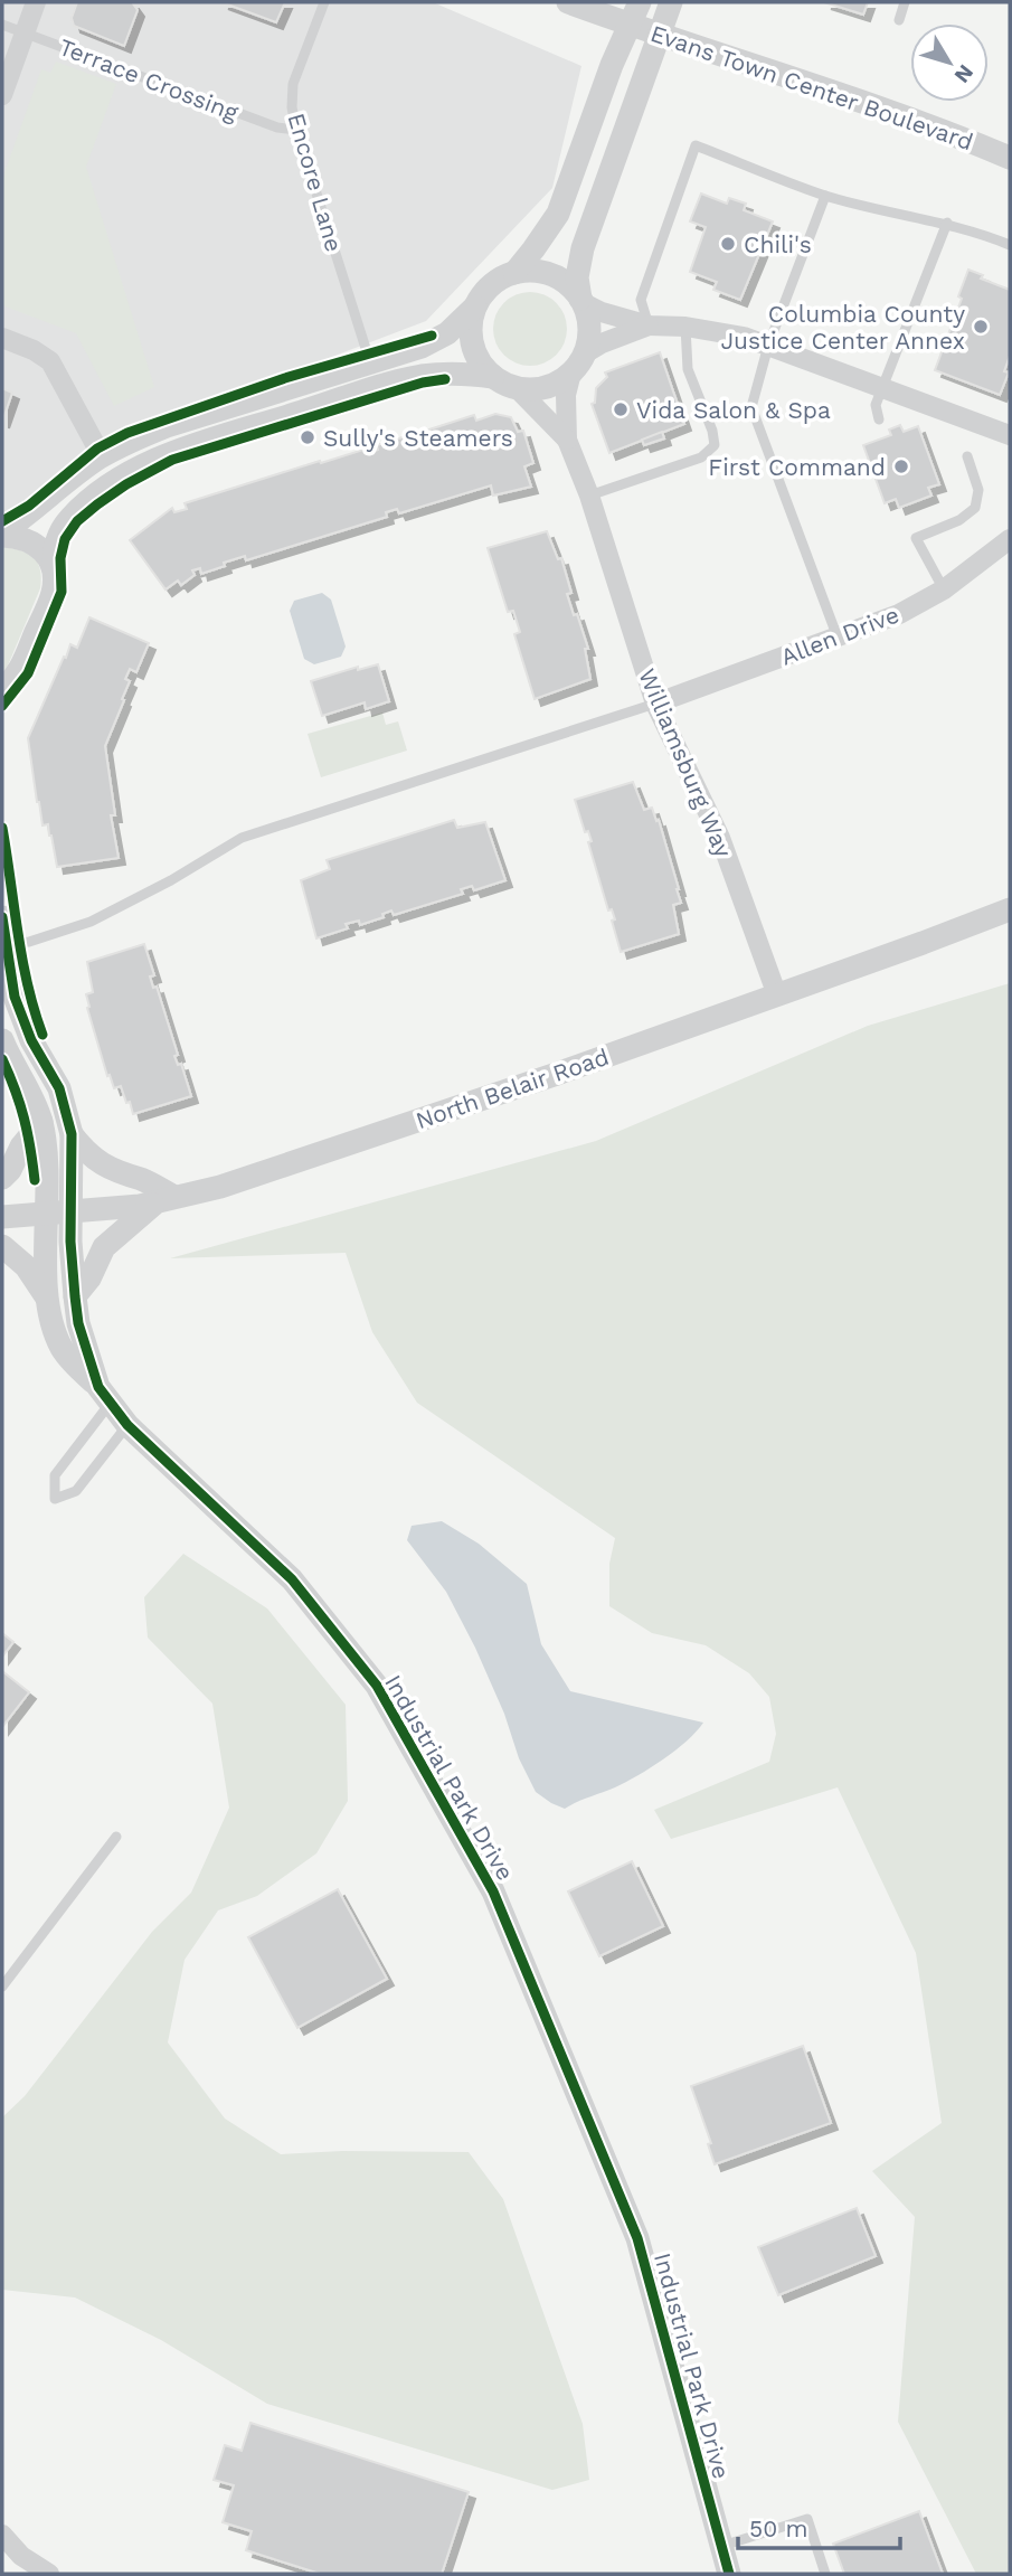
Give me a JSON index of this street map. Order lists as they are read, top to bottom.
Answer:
{
  "streets": {
    "street": [
      "Evans Town Center Boulevard",
      "Allen Drive",
      "Williamsburg Way",
      "North Belair Road",
      "Industrial Park Drive"
    ],
    "lane": ["Terrace Crossing", "Encore Lane"]
  },
  "crossings": [
    ["Terrace Crossing", "Encore Lane"],
    ["Allen Drive", "Williamsburg Way"],
    ["Williamsburg Way", "North Belair Road"],
    ["North Belair Road", "Industrial Park Drive"]
  ],
  "places": [
    "Chili's",
    "Columbia County Justice Center Annex",
    "Vida Salon & Spa",
    "Sully's Steamers",
    "First Command"
  ],
  "scale_bar": "50 m",
  "north": "bottom right"
}
